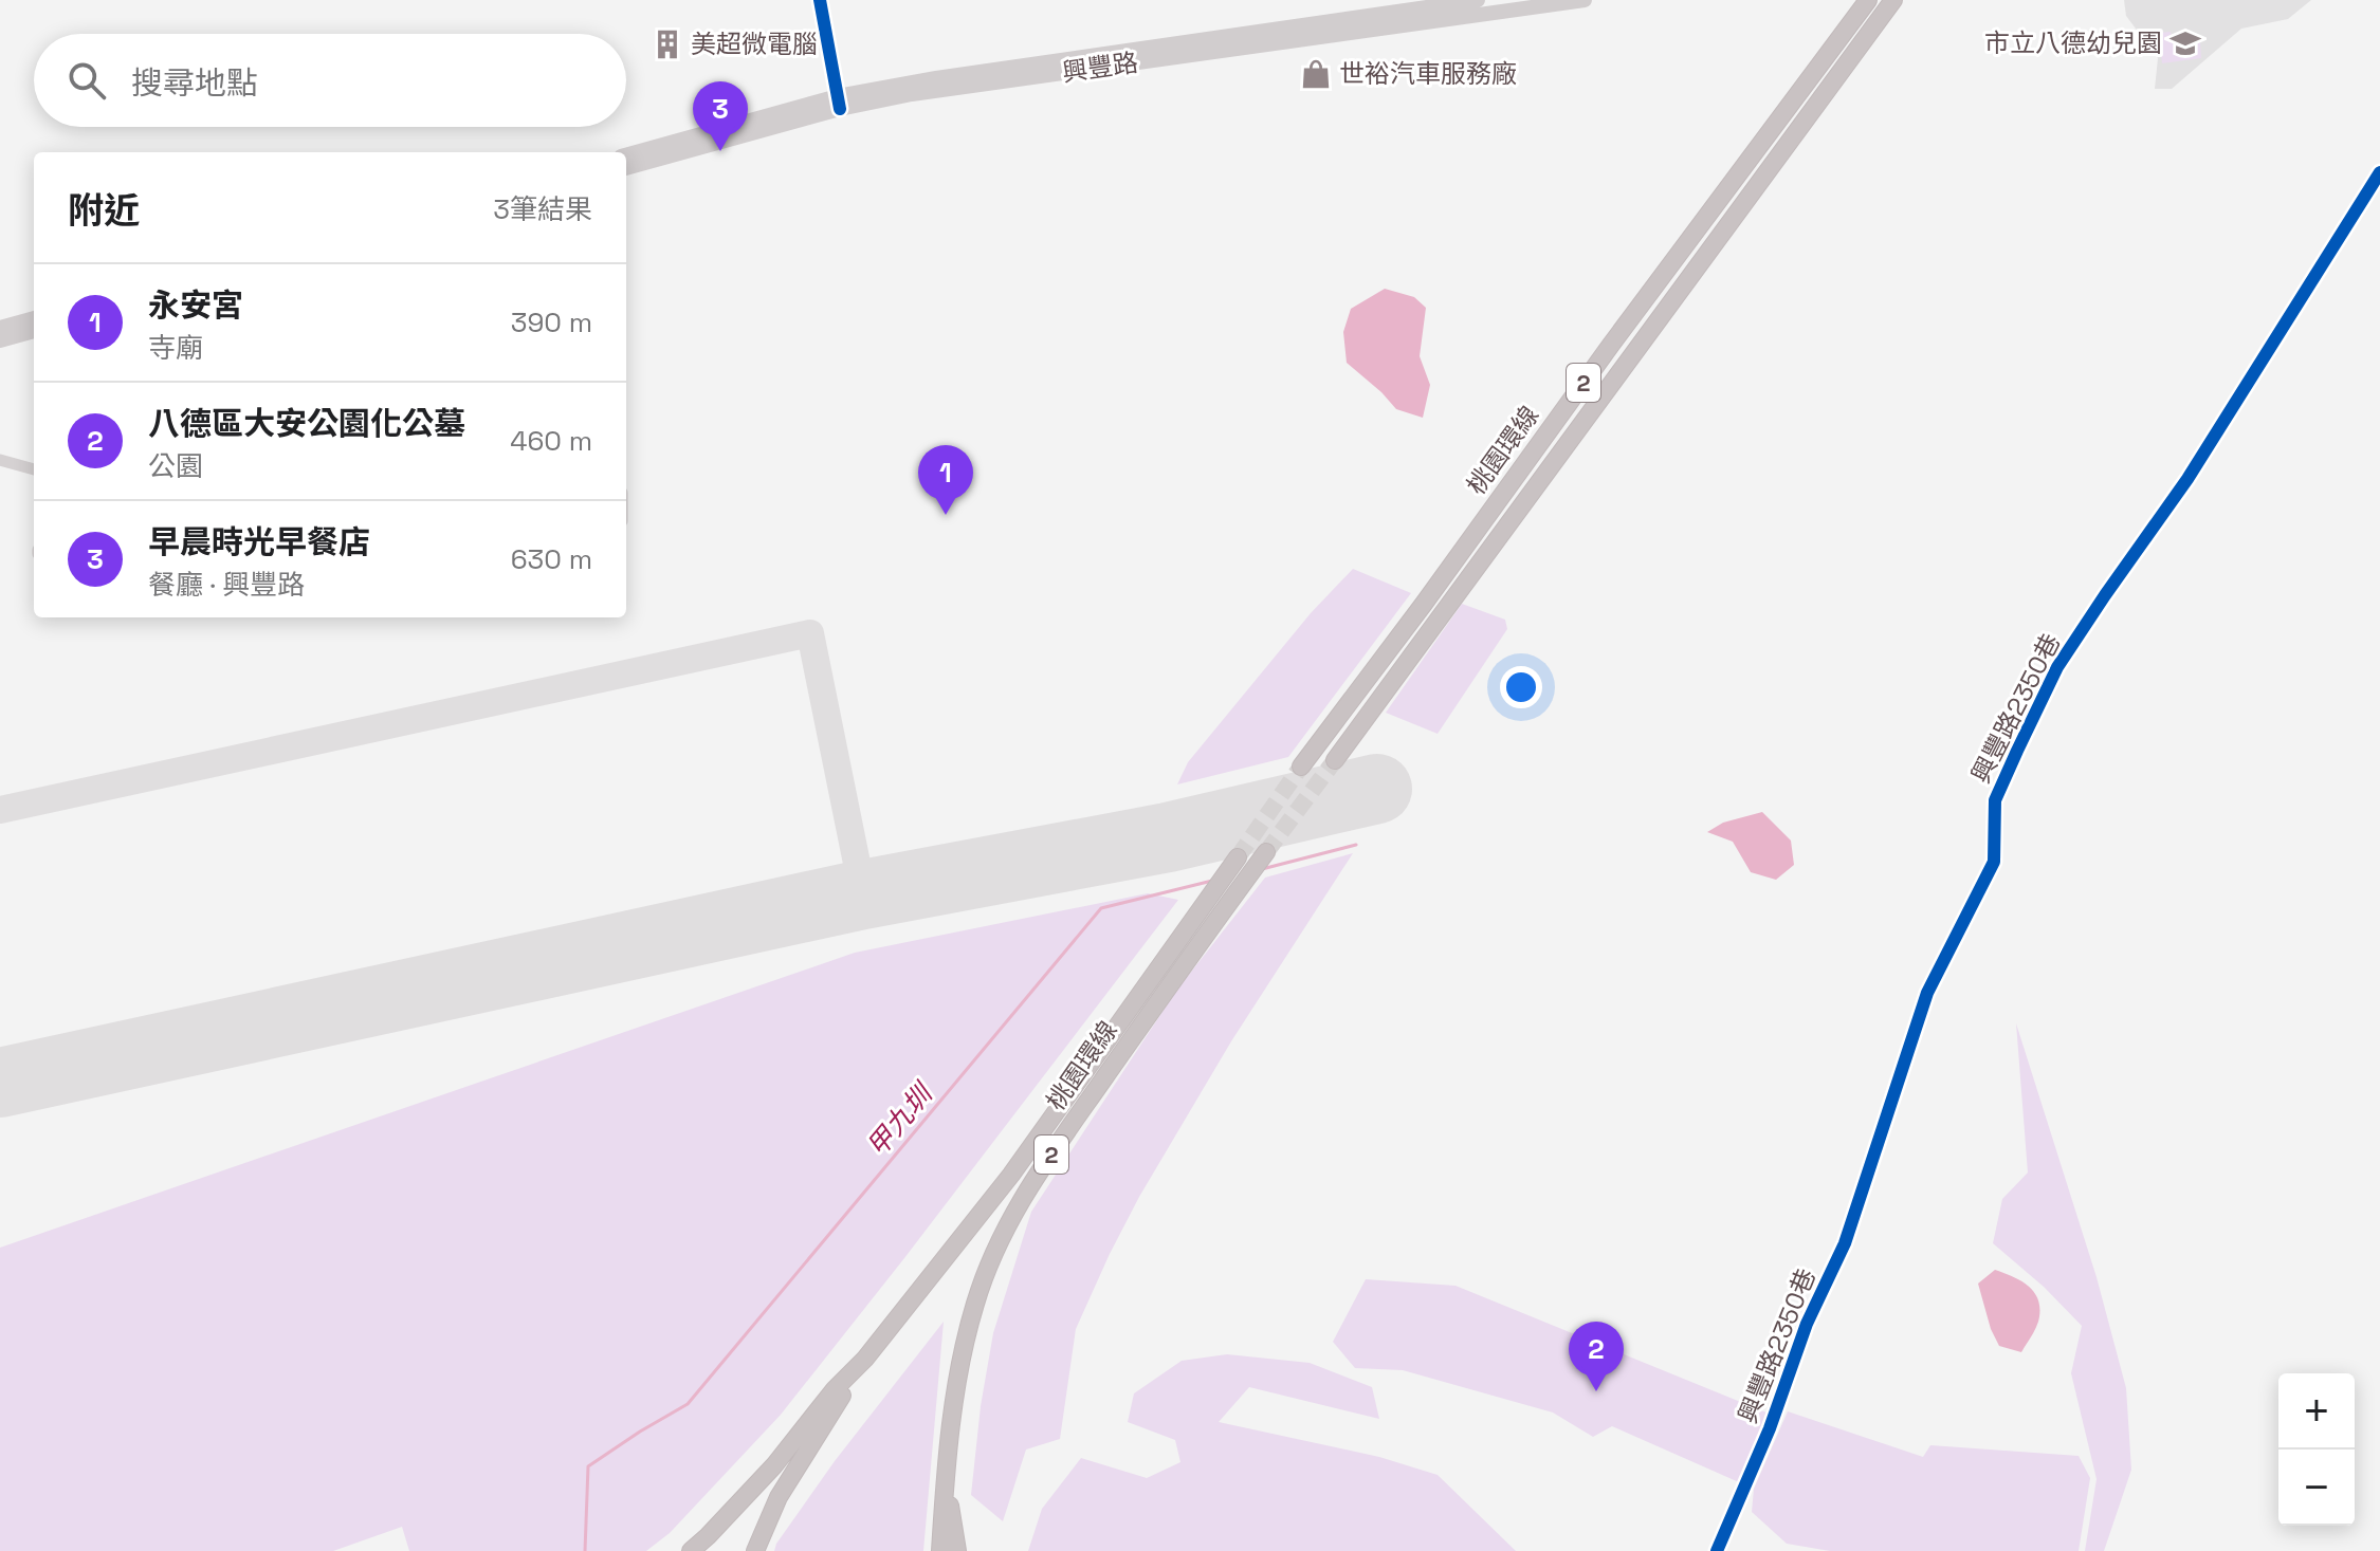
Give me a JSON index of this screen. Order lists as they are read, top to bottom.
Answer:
{
  "streets": {
    "highway": ["2", "桃園環線"],
    "main road": ["興豐路"],
    "street": ["興豐路2350巷"]
  },
  "water": ["甲九圳"],
  "places": {
    "school or university": ["市立八德幼兒園"],
    "building": ["美超微電腦"],
    "shop": ["世裕汽車服務廠"]
  },
  "page": {
    "search": "搜尋地點",
    "pins": ["3", "1", "2"],
    "heading": ["附近", "3筆結果"],
    "list": [
      {
        "mark": "1",
        "name": "永安宮",
        "note": "寺廟",
        "value": "390 m"
      },
      {
        "mark": "2",
        "name": "八德區大安公園化公墓",
        "note": "公園",
        "value": "460 m"
      },
      {
        "mark": "3",
        "name": "早晨時光早餐店",
        "note": "餐廳 · 興豐路",
        "value": "630 m"
      }
    ],
    "map_buttons": ["+", "−"]
  }
}
